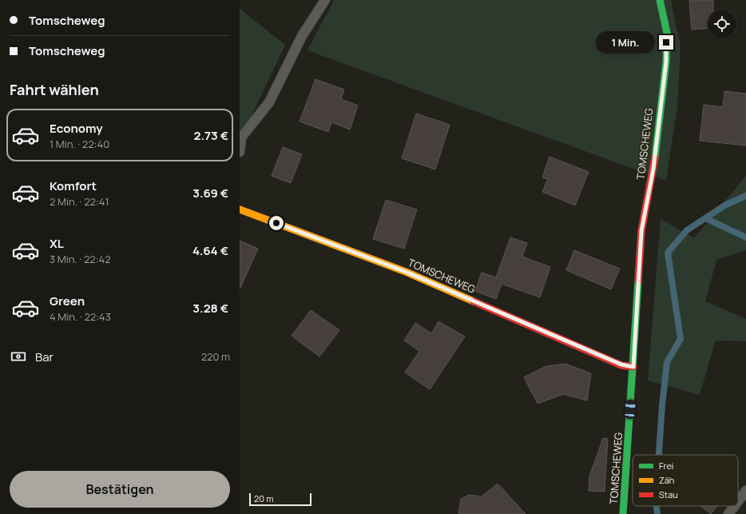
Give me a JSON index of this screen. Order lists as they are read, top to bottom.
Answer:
{
  "streets": {
    "street": ["TOMSCHEWEG"]
  },
  "legend": ["Frei", "Zäh", "Stau"],
  "scale_bar": "20 m",
  "page": {
    "banner": ["Tomscheweg", "Tomscheweg"],
    "bubble": "1 Min.",
    "heading": "Fahrt wählen",
    "list": [
      {
        "name": "Economy",
        "note": "1 Min. · 22:40",
        "value": "2.73 €"
      },
      {
        "name": "Komfort",
        "note": "2 Min. · 22:41",
        "value": "3.69 €"
      },
      {
        "name": "XL",
        "note": "3 Min. · 22:42",
        "value": "4.64 €"
      },
      {
        "name": "Green",
        "note": "4 Min. · 22:43",
        "value": "3.28 €"
      }
    ],
    "pay": ["Bar", "220 m"],
    "buttons": "Bestätigen",
    "scale": "20 m"
  }
}
